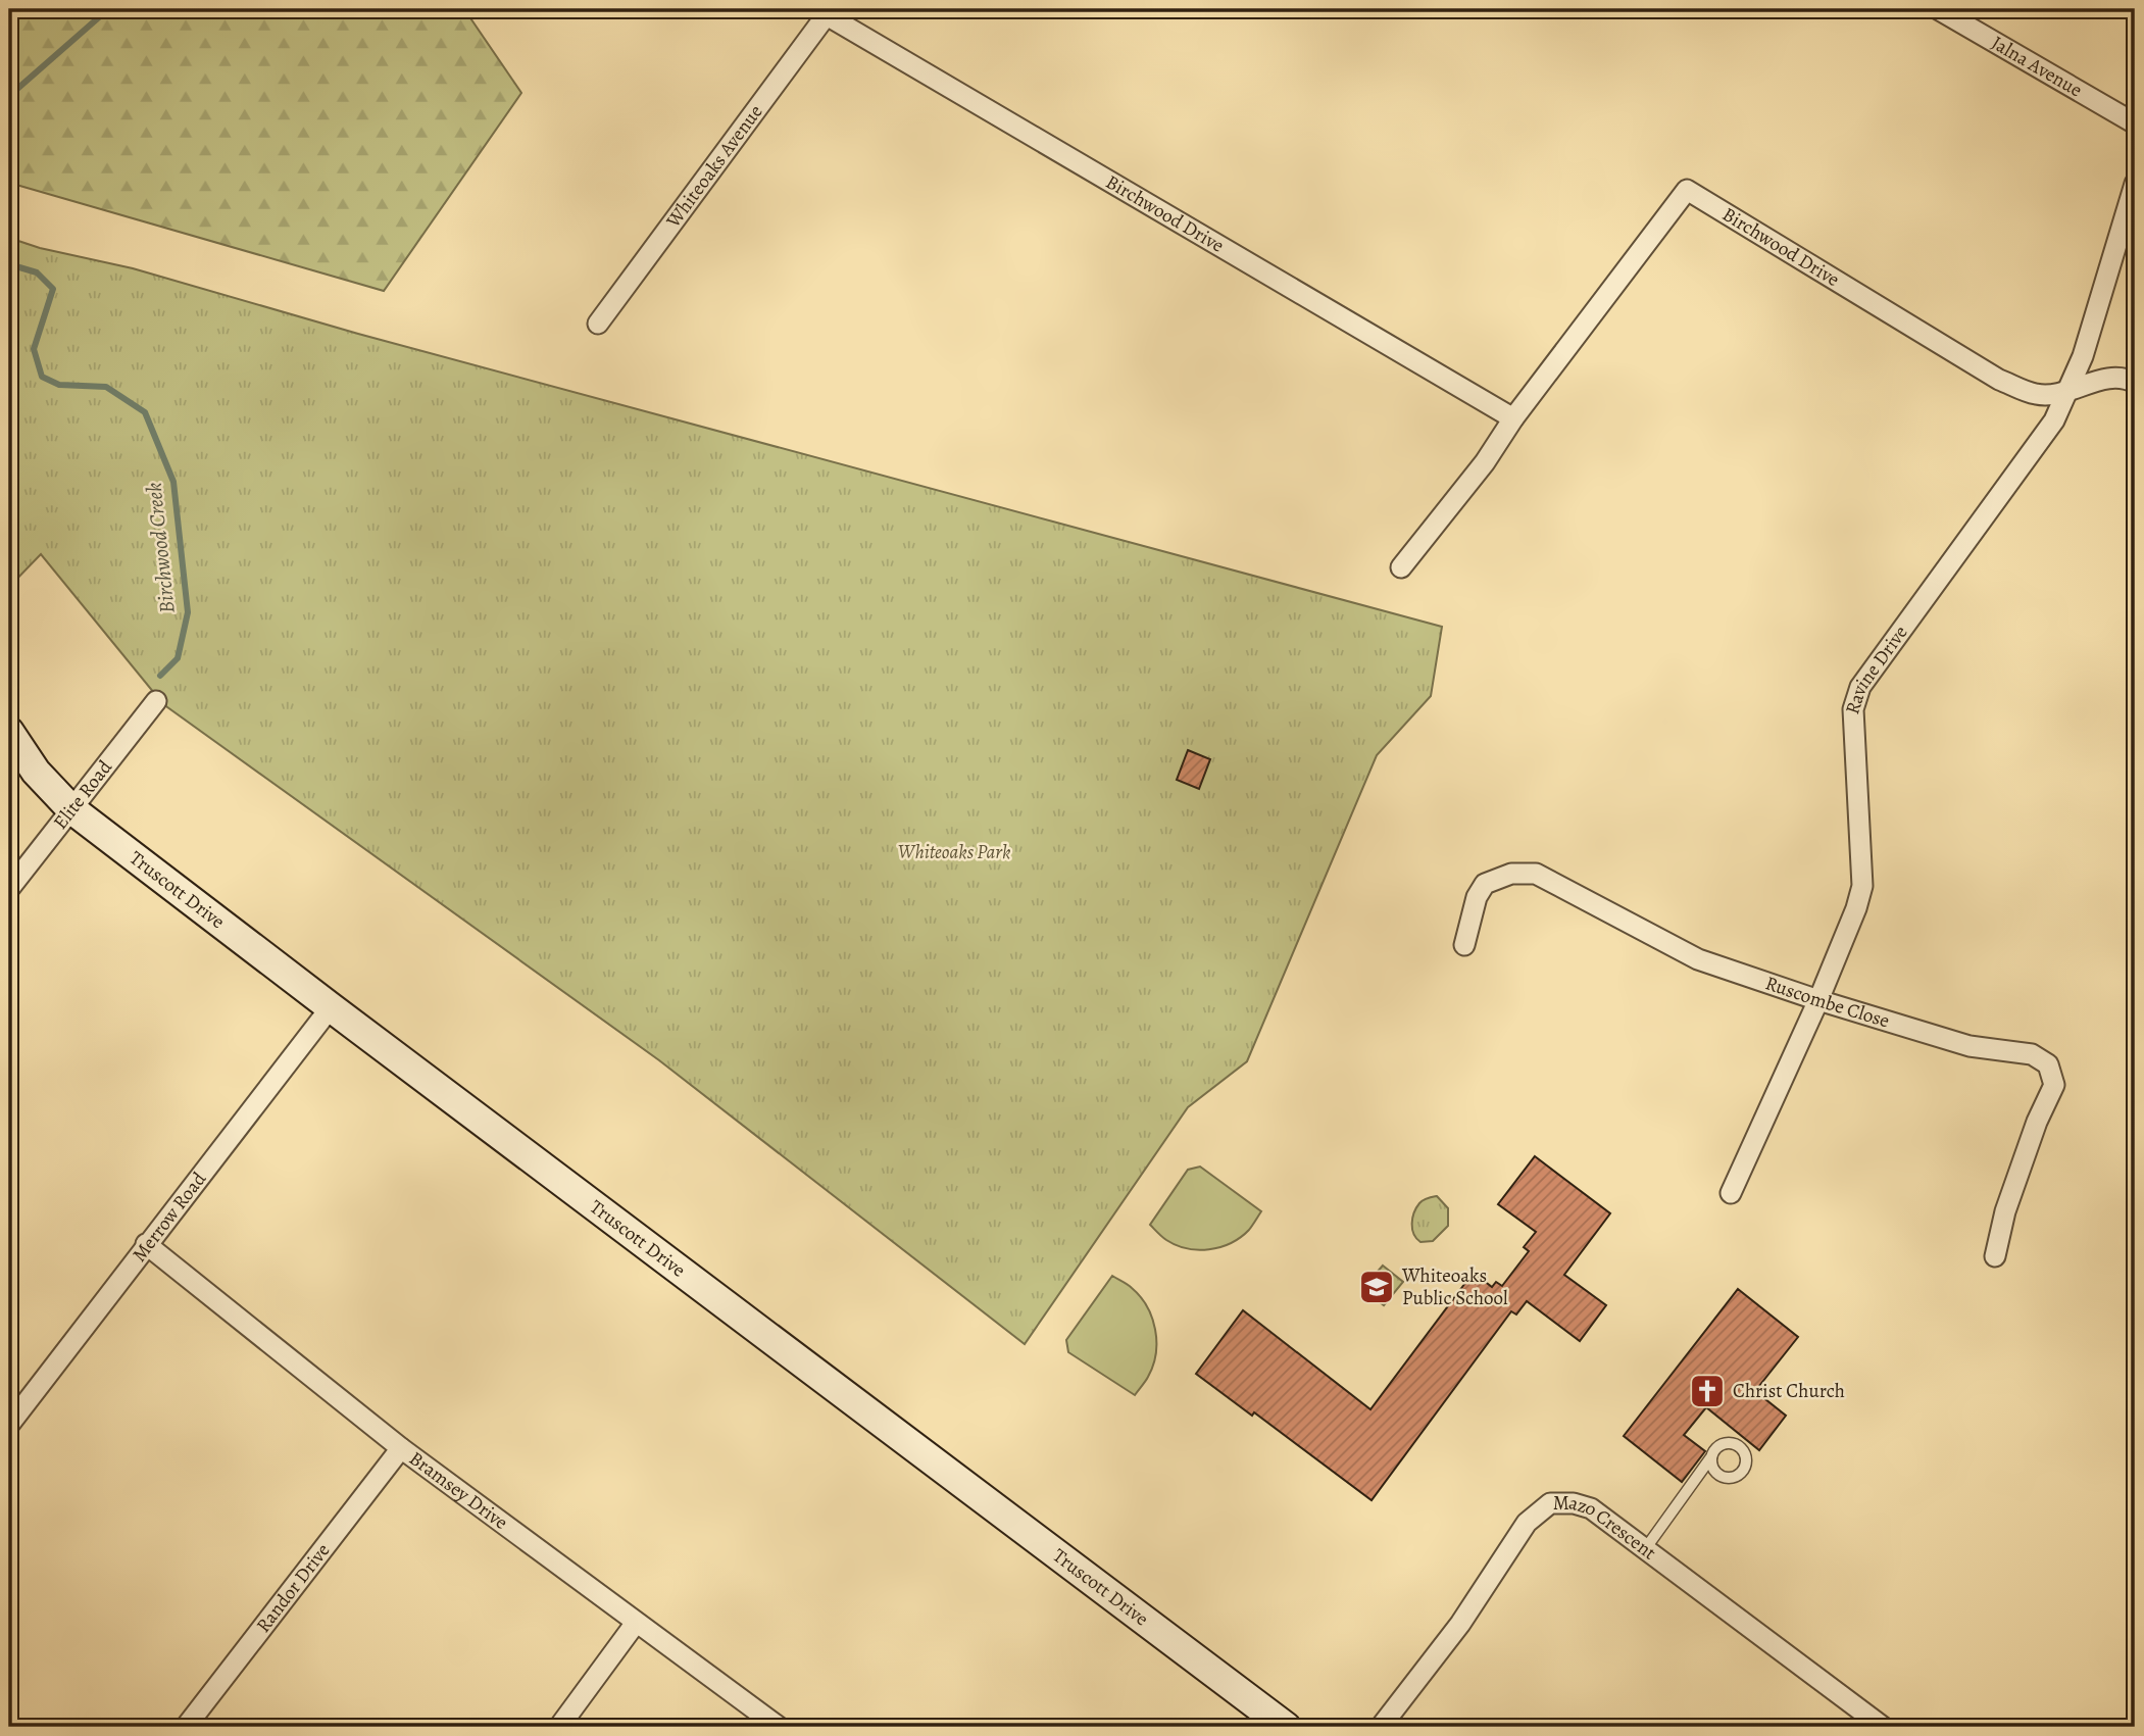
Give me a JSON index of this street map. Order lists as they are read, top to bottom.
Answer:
{
  "streets": {
    "street": [
      "Jalna Avenue",
      "Whiteoaks Avenue",
      "Birchwood Drive",
      "Ravine Drive",
      "Elite Road",
      "Truscott Drive",
      "Ruscombe Close",
      "Merrow Road",
      "Bramsey Drive",
      "Mazo Crescent",
      "Randor Drive"
    ]
  },
  "crossings": [
    ["Whiteoaks Avenue", "Birchwood Drive"],
    ["Birchwood Drive", "Ravine Drive"],
    ["Ravine Drive", "Ruscombe Close"],
    ["Elite Road", "Truscott Drive"],
    ["Truscott Drive", "Merrow Road"],
    ["Merrow Road", "Bramsey Drive"],
    ["Bramsey Drive", "Randor Drive"]
  ],
  "water": ["Birchwood Creek"],
  "parks": ["Whiteoaks Park"],
  "places": {
    "school or university": ["Whiteoaks Public School"],
    "church": ["Christ Church"]
  }
}
